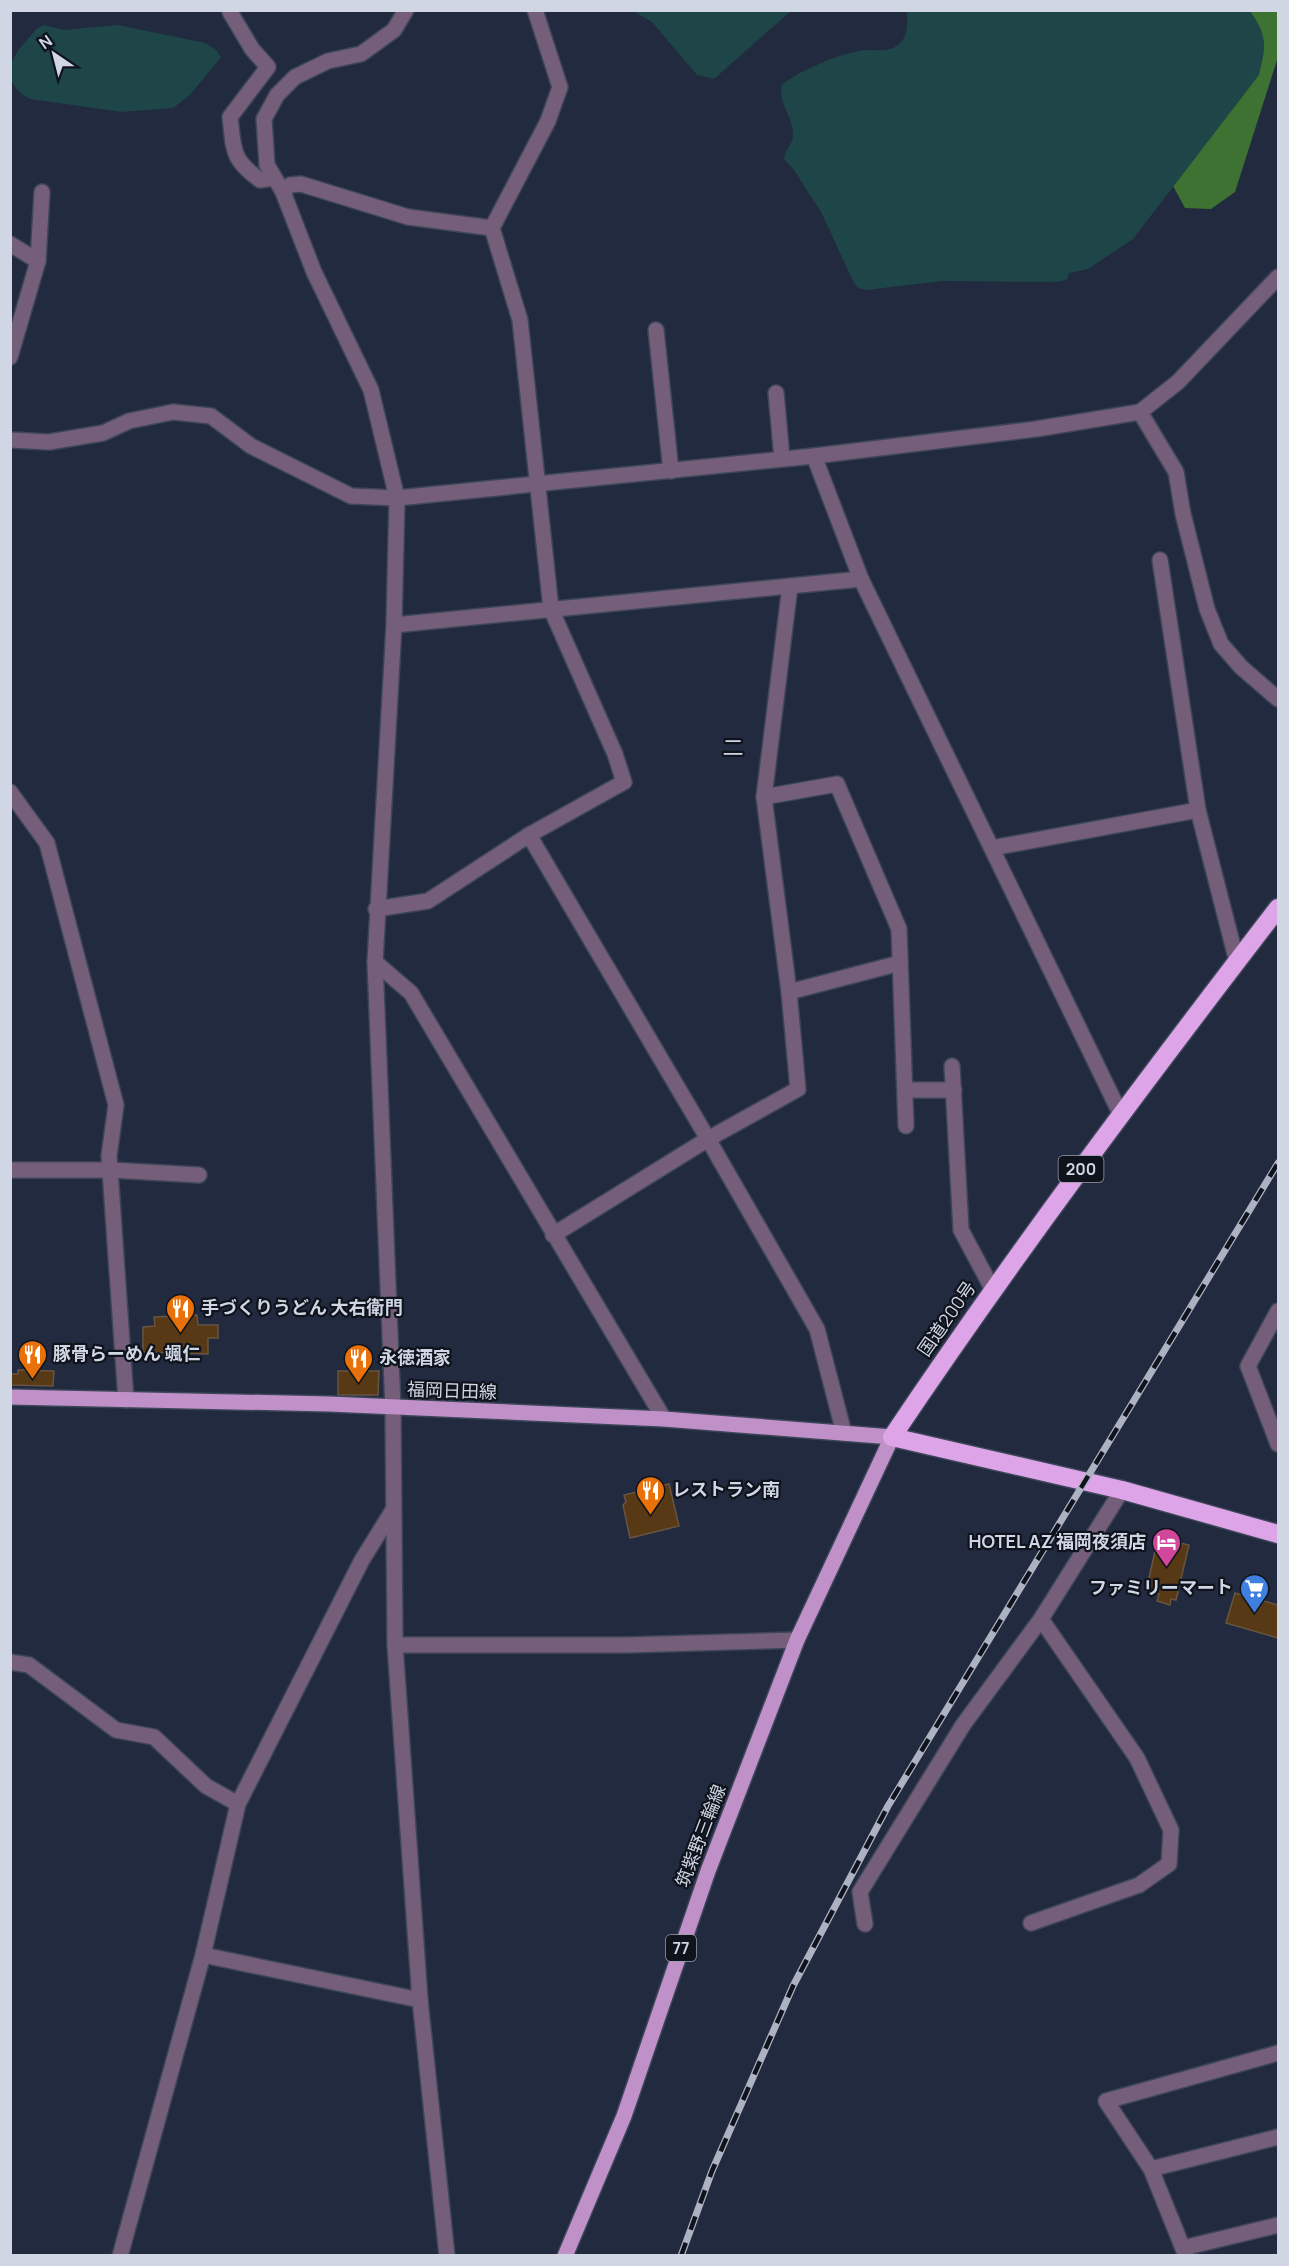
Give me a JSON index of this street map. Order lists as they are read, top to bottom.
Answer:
{
  "streets": {
    "highway": ["200", "国道200号"],
    "main road": ["福岡日田線", "筑紫野三輪線", "77"]
  },
  "crossings": [
    ["国道200号", "福岡日田線"],
    ["国道200号", "筑紫野三輪線"],
    ["福岡日田線", "筑紫野三輪線"]
  ],
  "districts": ["二"],
  "places": {
    "restaurant": [
      "手づくりうどん 大右衛門",
      "豚骨らーめん 颯仁",
      "永徳酒家",
      "レストラン南"
    ],
    "hotel": ["HOTEL AZ 福岡夜須店"],
    "supermarket": ["ファミリーマート"]
  },
  "north": "top left"
}
